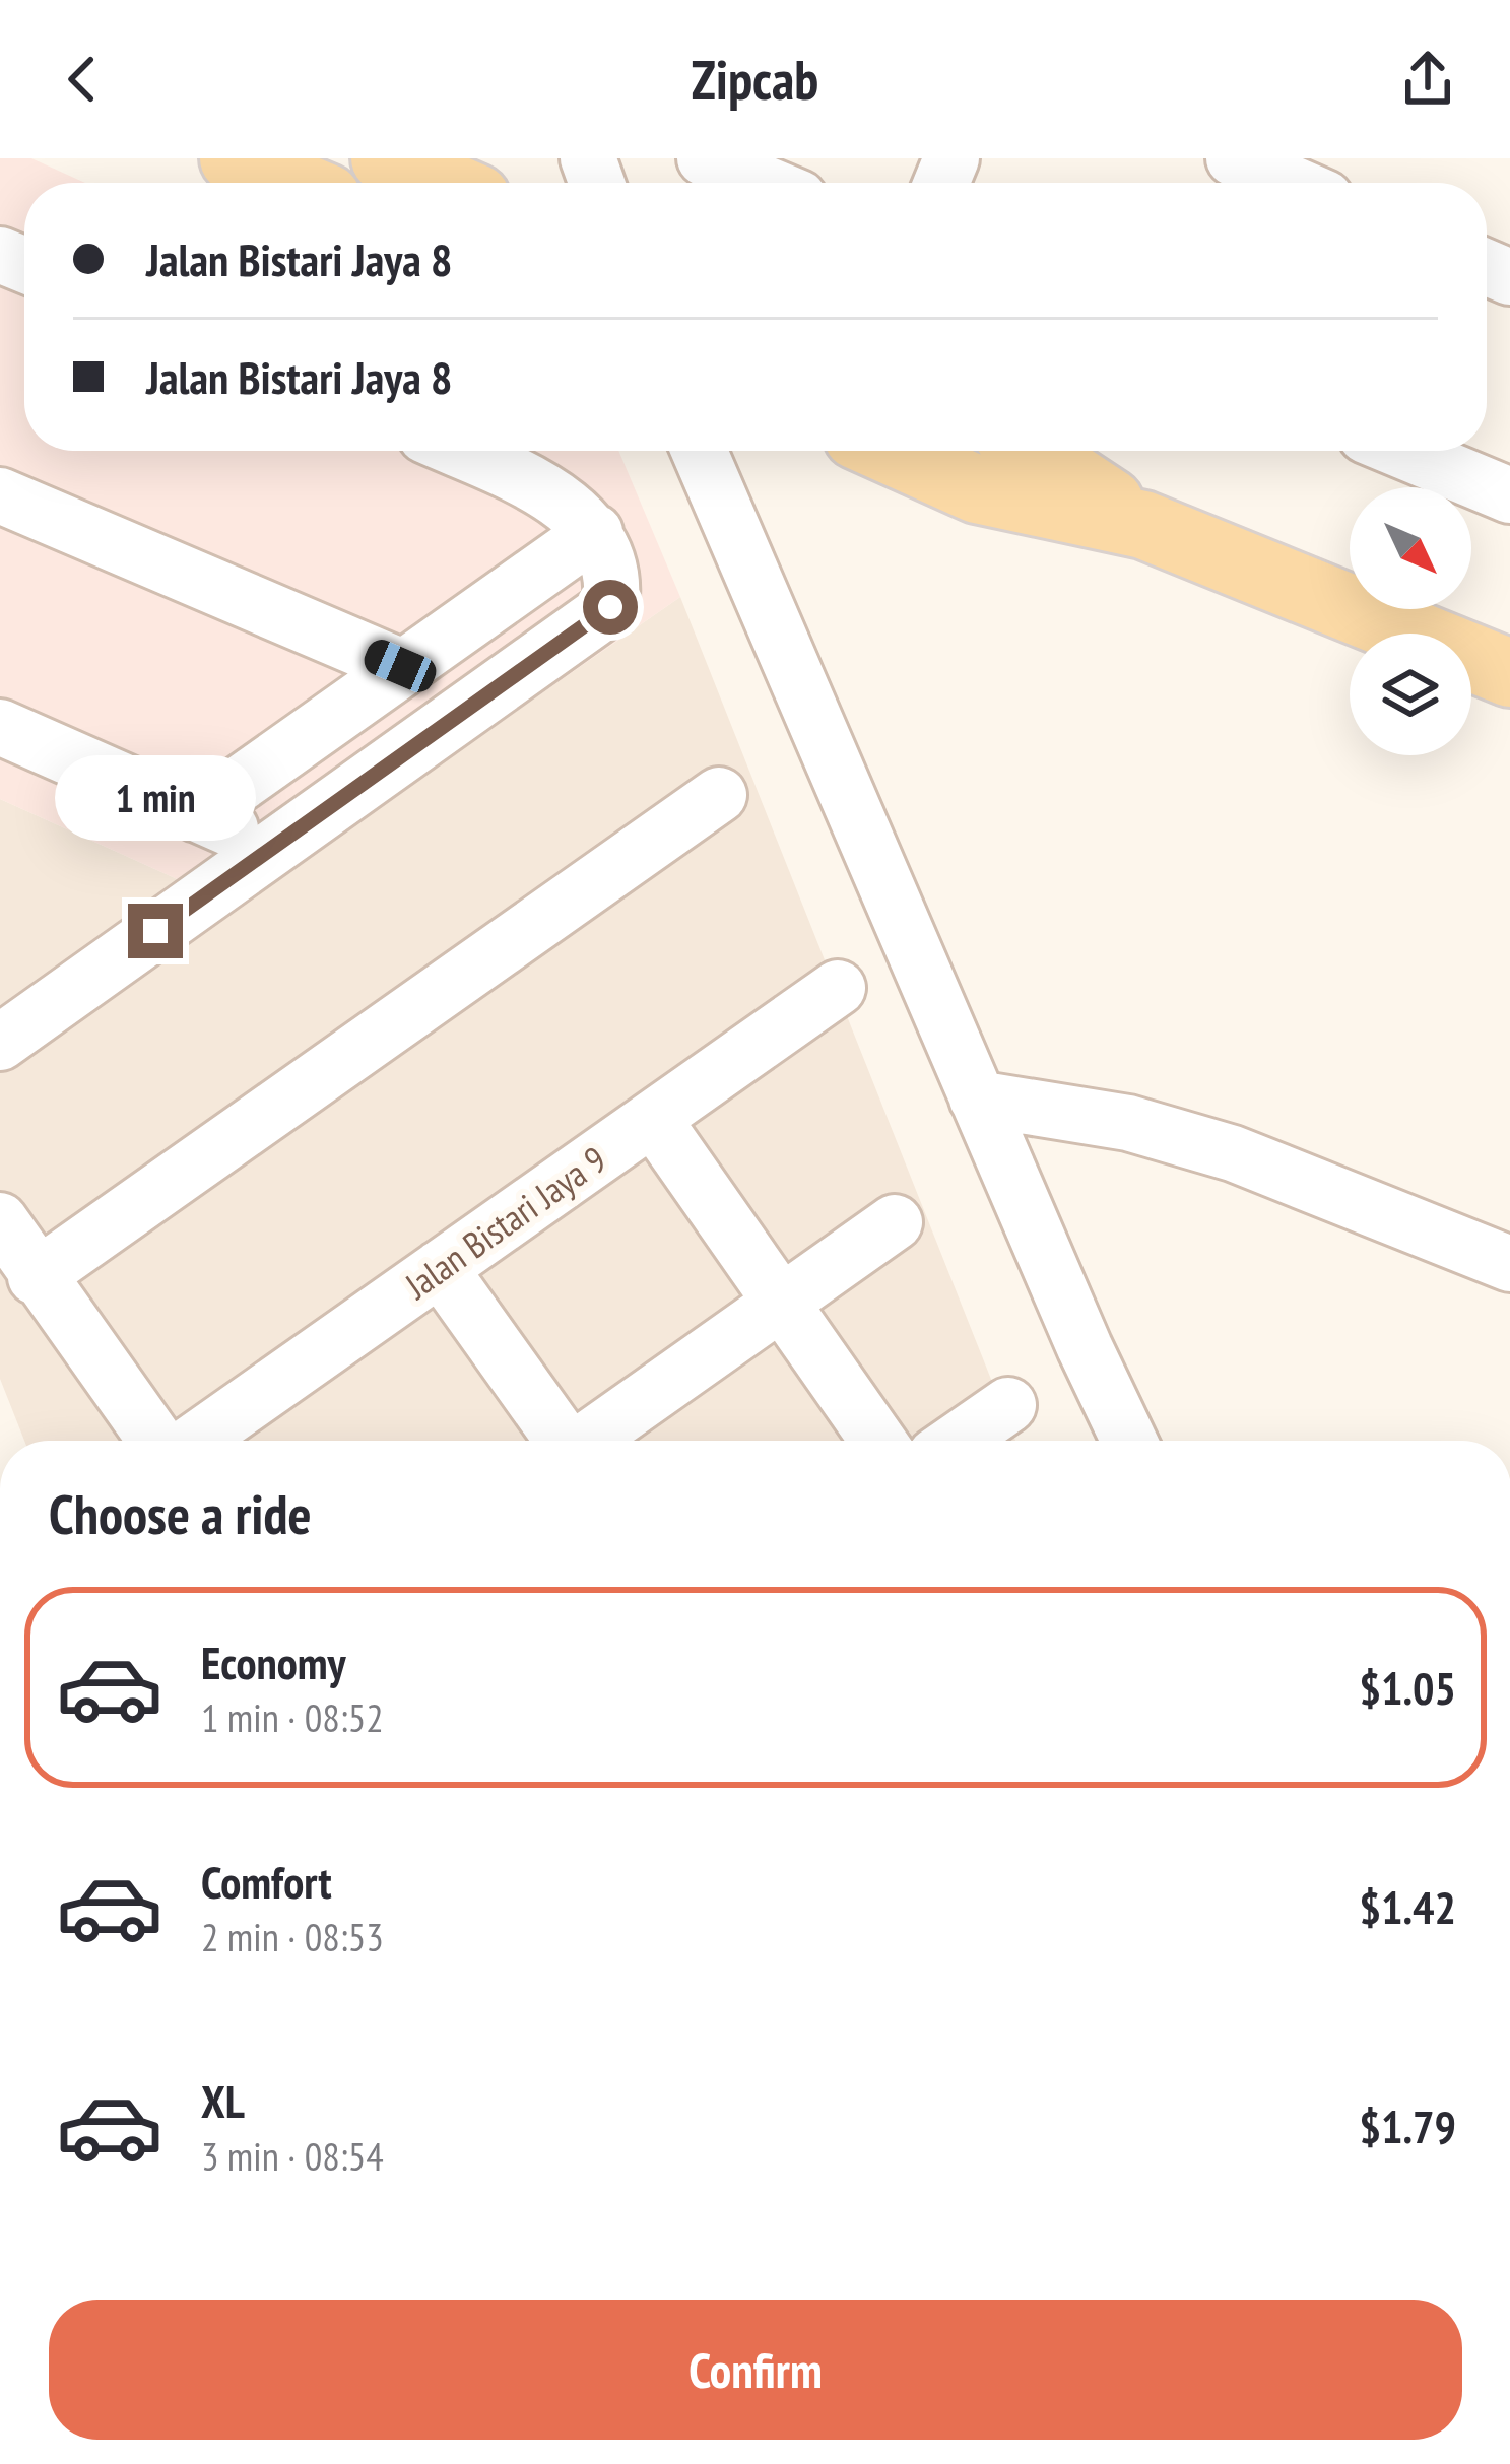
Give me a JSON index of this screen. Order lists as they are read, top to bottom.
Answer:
{
  "streets": {
    "street": ["Jalan Bistari Jaya 9"]
  },
  "north": "bottom right",
  "page": {
    "header": "Zipcab",
    "banner": ["Jalan Bistari Jaya 8", "Jalan Bistari Jaya 8"],
    "bubble": "1 min",
    "heading": "Choose a ride",
    "list": [
      {
        "name": "Economy",
        "note": "1 min · 08:52",
        "value": "$1.05"
      },
      {
        "name": "Comfort",
        "note": "2 min · 08:53",
        "value": "$1.42"
      },
      {
        "name": "XL",
        "note": "3 min · 08:54",
        "value": "$1.79"
      }
    ],
    "buttons": "Confirm"
  }
}
